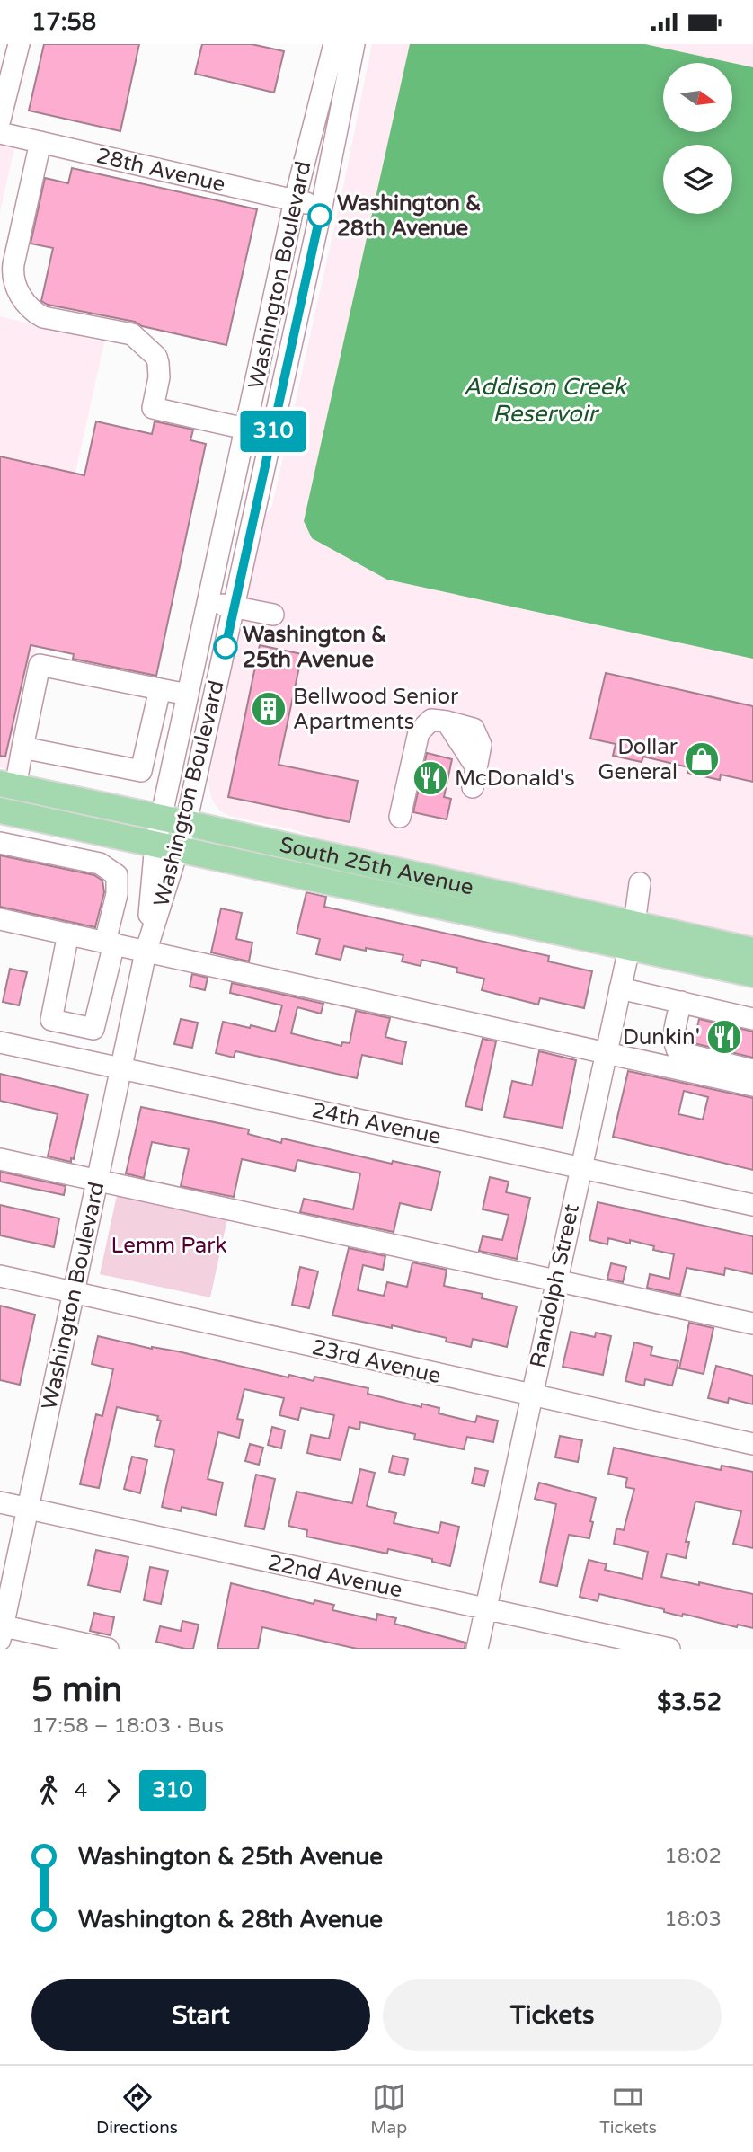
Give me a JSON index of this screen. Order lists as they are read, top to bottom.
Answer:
{
  "streets": {
    "main road": ["South 25th Avenue"],
    "street": [
      "28th Avenue",
      "Washington Boulevard",
      "24th Avenue",
      "Randolph Street",
      "23rd Avenue",
      "22nd Avenue"
    ]
  },
  "crossings": [
    ["28th Avenue", "Washington Boulevard"],
    ["Washington Boulevard", "South 25th Avenue"],
    ["Washington Boulevard", "24th Avenue"],
    ["Washington Boulevard", "23rd Avenue"],
    ["Washington Boulevard", "22nd Avenue"],
    ["South 25th Avenue", "Randolph Street"],
    ["24th Avenue", "Randolph Street"],
    ["Randolph Street", "23rd Avenue"],
    ["Randolph Street", "22nd Avenue"]
  ],
  "water": ["Addison Creek Reservoir"],
  "parks": ["Lemm Park"],
  "places": {
    "other": ["Washington & 28th Avenue", "Washington & 25th Avenue"],
    "building": ["Bellwood Senior Apartments"],
    "shop": ["Dollar General"],
    "restaurant": ["McDonald's", "Dunkin'"]
  },
  "lines": ["bus line 310"],
  "north": "right",
  "page": {
    "status": "17:58",
    "on_map": "310",
    "heading": ["5 min", "17:58 – 18:03 · Bus", "$3.52"],
    "legs": ["4", "310"],
    "list": [
      {
        "name": "Washington & 25th Avenue",
        "value": "18:02"
      },
      {
        "name": "Washington & 28th Avenue",
        "value": "18:03"
      }
    ],
    "buttons": ["Start", "Tickets"],
    "tabs": ["Directions", "Map", "Tickets"]
  }
}
